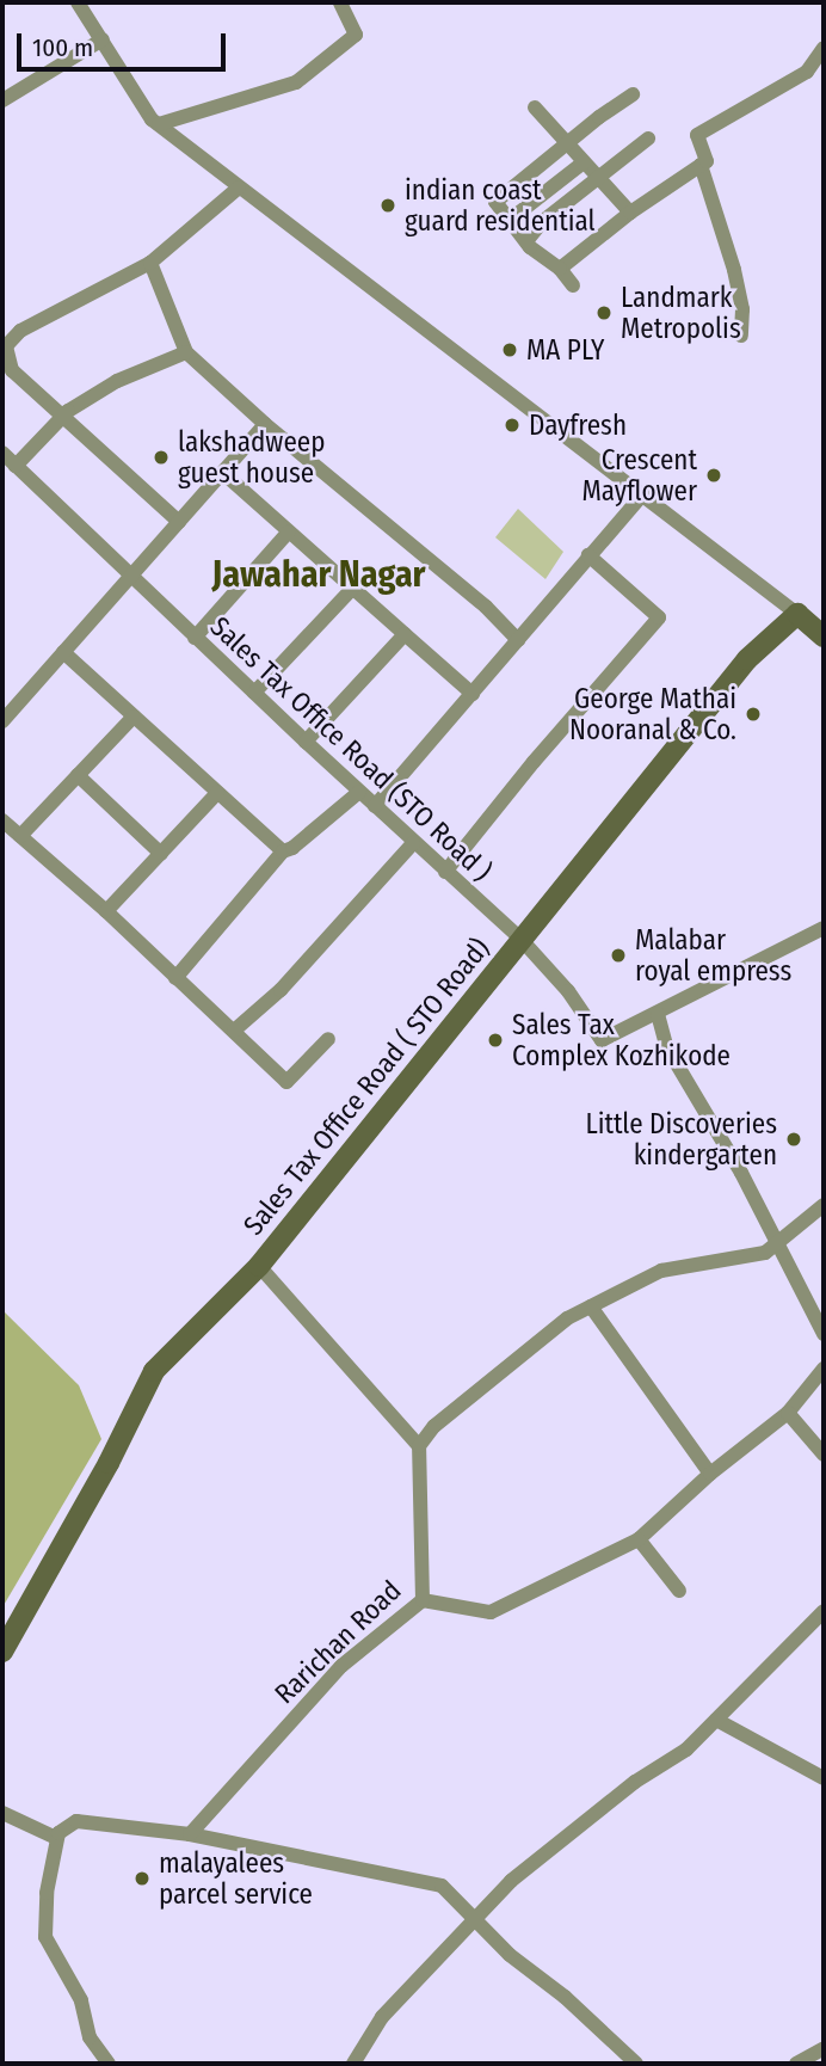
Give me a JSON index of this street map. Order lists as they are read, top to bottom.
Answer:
{
  "streets": {
    "street": ["Sales Tax Office Road (STO Road )", "Sales Tax Office Road ( STO Road)", "Rarichan Road"]
  },
  "crossings": [
    ["Sales Tax Office Road (STO Road )", "Sales Tax Office Road ( STO Road)"]
  ],
  "districts": ["Jawahar Nagar"],
  "places": [
    "indian coast guard residential",
    "Landmark Metropolis",
    "MA PLY",
    "Dayfresh",
    "lakshadweep guest house",
    "Crescent Mayflower",
    "George Mathai Nooranal & Co.",
    "Malabar royal empress",
    "Sales Tax Complex Kozhikode",
    "Little Discoveries kindergarten",
    "malayalees parcel service"
  ],
  "scale_bar": "100 m"
}
